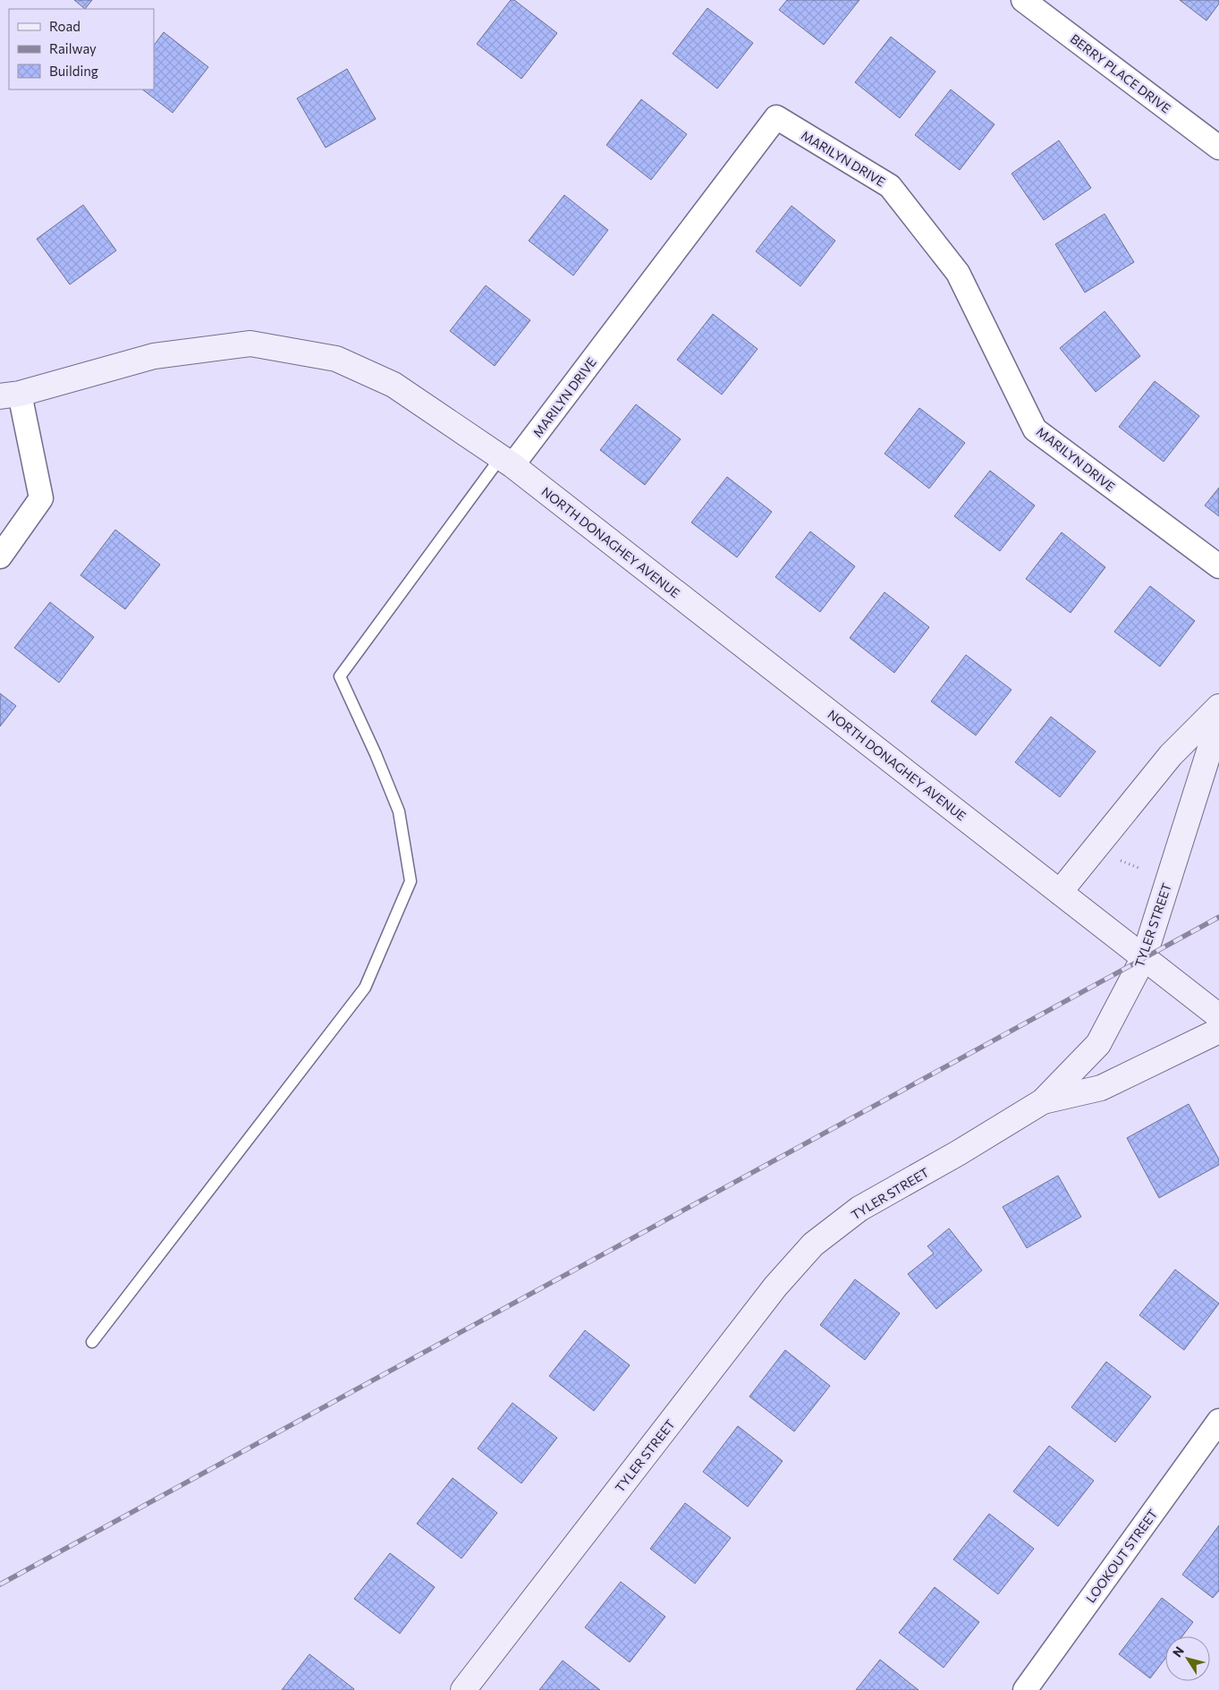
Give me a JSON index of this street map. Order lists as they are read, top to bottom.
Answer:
{
  "streets": {
    "street": [
      "BERRY PLACE DRIVE",
      "MARILYN DRIVE",
      "NORTH DONAGHEY AVENUE",
      "TYLER STREET",
      "LOOKOUT STREET"
    ]
  },
  "crossings": [
    ["MARILYN DRIVE", "NORTH DONAGHEY AVENUE"],
    ["NORTH DONAGHEY AVENUE", "TYLER STREET"]
  ],
  "legend": ["Road", "Railway", "Building"],
  "north": "top left"
}
